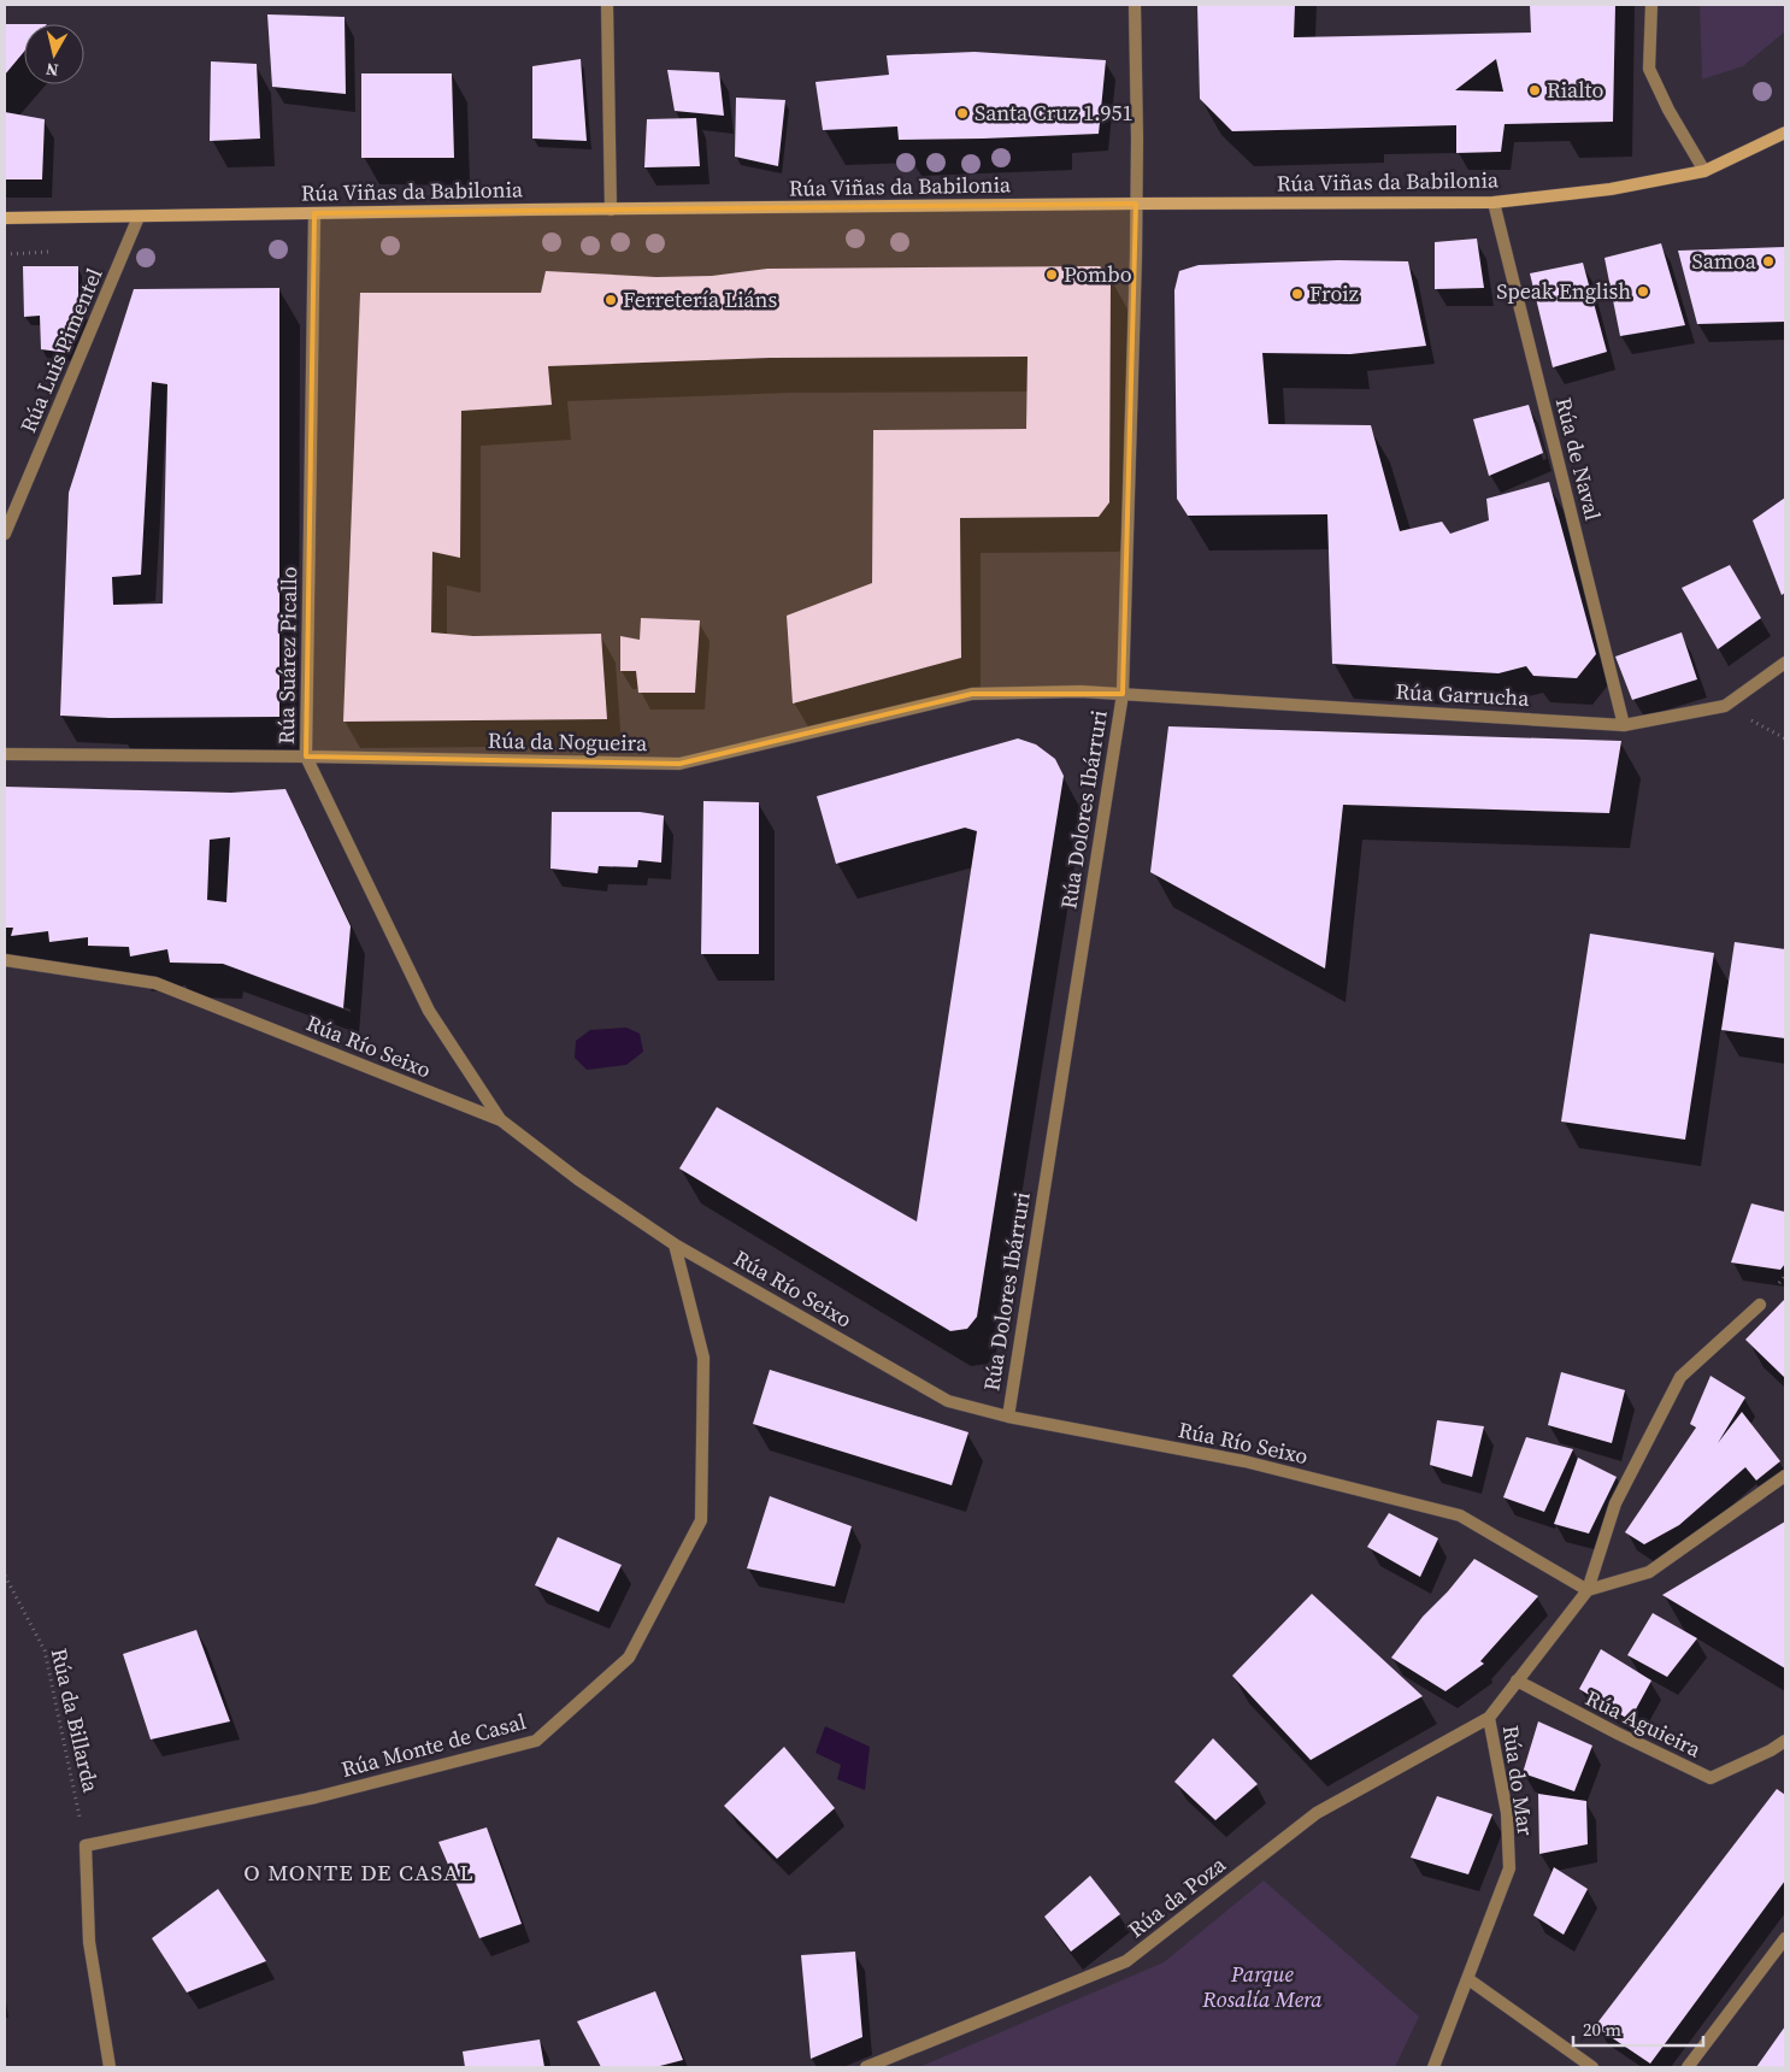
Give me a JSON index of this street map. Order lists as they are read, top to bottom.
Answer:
{
  "streets": {
    "main road": ["Rúa Viñas da Babilonia"],
    "street": [
      "Rúa Luis Pimentel",
      "Rúa de Naval",
      "Rúa Suárez Picallo",
      "Rúa Garrucha",
      "Rúa da Nogueira",
      "Rúa Dolores Ibárruri",
      "Rúa Río Seixo",
      "Rúa Aguieira",
      "Rúa Monte de Casal",
      "Rúa do Mar",
      "Rúa da Poza"
    ],
    "path": ["Rúa da Billarda"]
  },
  "crossings": [
    ["Rúa Viñas da Babilonia", "Rúa Luis Pimentel"],
    ["Rúa Viñas da Babilonia", "Rúa de Naval"],
    ["Rúa Viñas da Babilonia", "Rúa Suárez Picallo"],
    ["Rúa Viñas da Babilonia", "Rúa Dolores Ibárruri"],
    ["Rúa de Naval", "Rúa Garrucha"],
    ["Rúa Suárez Picallo", "Rúa da Nogueira"],
    ["Rúa Suárez Picallo", "Rúa Río Seixo"],
    ["Rúa Garrucha", "Rúa da Nogueira"],
    ["Rúa Garrucha", "Rúa Dolores Ibárruri"],
    ["Rúa da Nogueira", "Rúa Dolores Ibárruri"],
    ["Rúa Dolores Ibárruri", "Rúa Río Seixo"],
    ["Rúa Río Seixo", "Rúa Monte de Casal"],
    ["Rúa Río Seixo", "Rúa do Mar"],
    ["Rúa da Billarda", "Rúa Monte de Casal"],
    ["Rúa Aguieira", "Rúa do Mar"],
    ["Rúa do Mar", "Rúa da Poza"]
  ],
  "districts": ["O MONTE DE CASAL"],
  "parks": ["Parque Rosalía Mera"],
  "places": [
    "Rialto",
    "Santa Cruz 1.951",
    "Samoa",
    "Pombo",
    "Speak English",
    "Froiz",
    "Ferretería Liáns"
  ],
  "scale_bar": "20 m",
  "north": "bottom"
}
